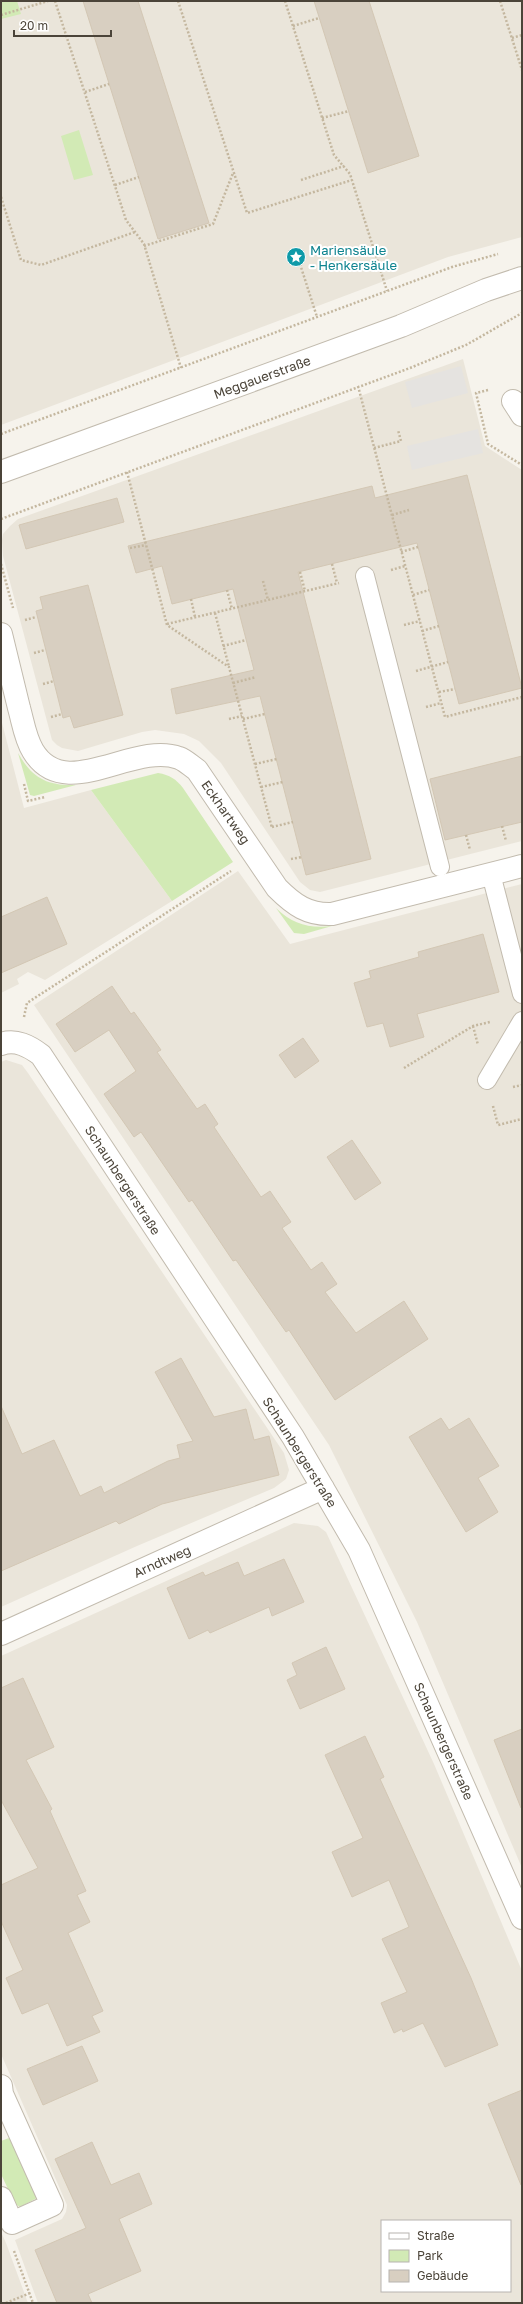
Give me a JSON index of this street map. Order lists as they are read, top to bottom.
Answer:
{
  "streets": {
    "street": [
      "Meggauerstraße",
      "Eckhartweg",
      "Schaunbergerstraße",
      "Arndtweg"
    ]
  },
  "crossings": [
    ["Schaunbergerstraße", "Arndtweg"]
  ],
  "places": {
    "place": ["Mariensäule - Henkersäule"]
  },
  "legend": ["Straße", "Park", "Gebäude"],
  "scale_bar": "20 m"
}
